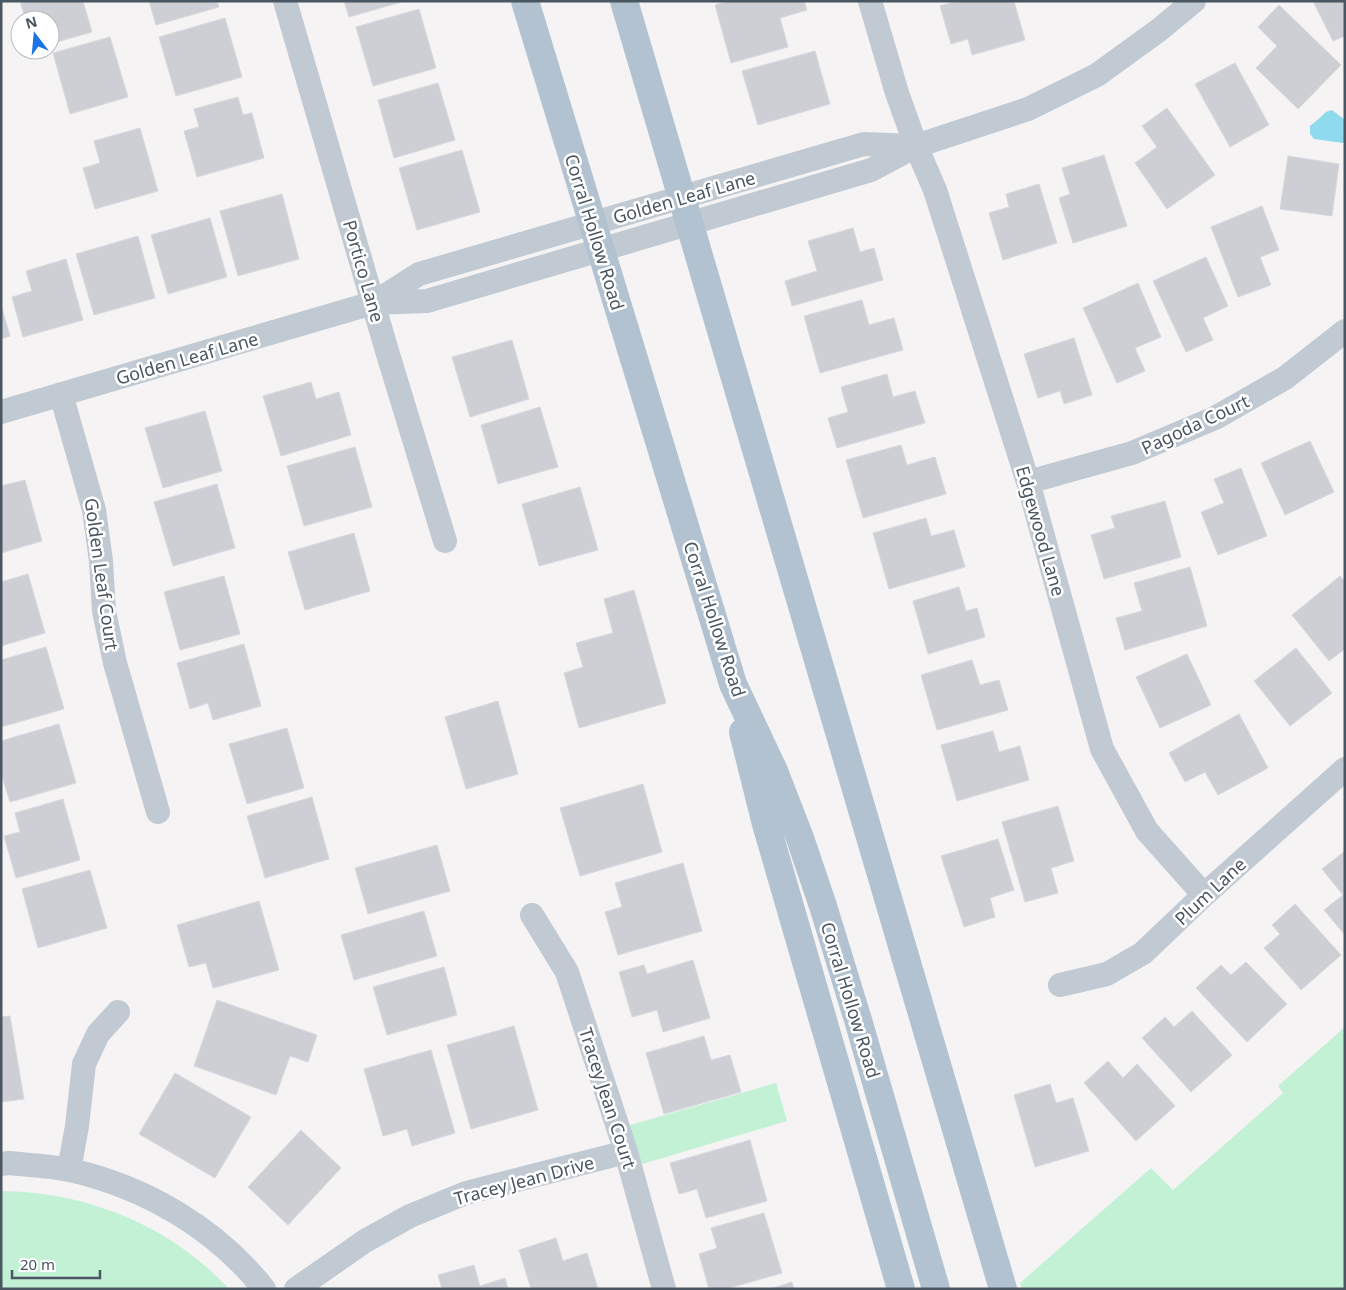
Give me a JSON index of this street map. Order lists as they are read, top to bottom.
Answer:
{
  "streets": {
    "main road": ["Corral Hollow Road"],
    "street": [
      "Golden Leaf Lane",
      "Portico Lane",
      "Pagoda Court",
      "Edgewood Lane",
      "Golden Leaf Court",
      "Plum Lane",
      "Tracey Jean Court",
      "Tracey Jean Drive"
    ]
  },
  "crossings": [
    ["Golden Leaf Lane", "Corral Hollow Road"],
    ["Golden Leaf Lane", "Portico Lane"],
    ["Golden Leaf Lane", "Edgewood Lane"],
    ["Golden Leaf Lane", "Golden Leaf Court"],
    ["Pagoda Court", "Edgewood Lane"],
    ["Edgewood Lane", "Plum Lane"],
    ["Tracey Jean Court", "Tracey Jean Drive"]
  ],
  "scale_bar": "20 m",
  "north": "top"
}
